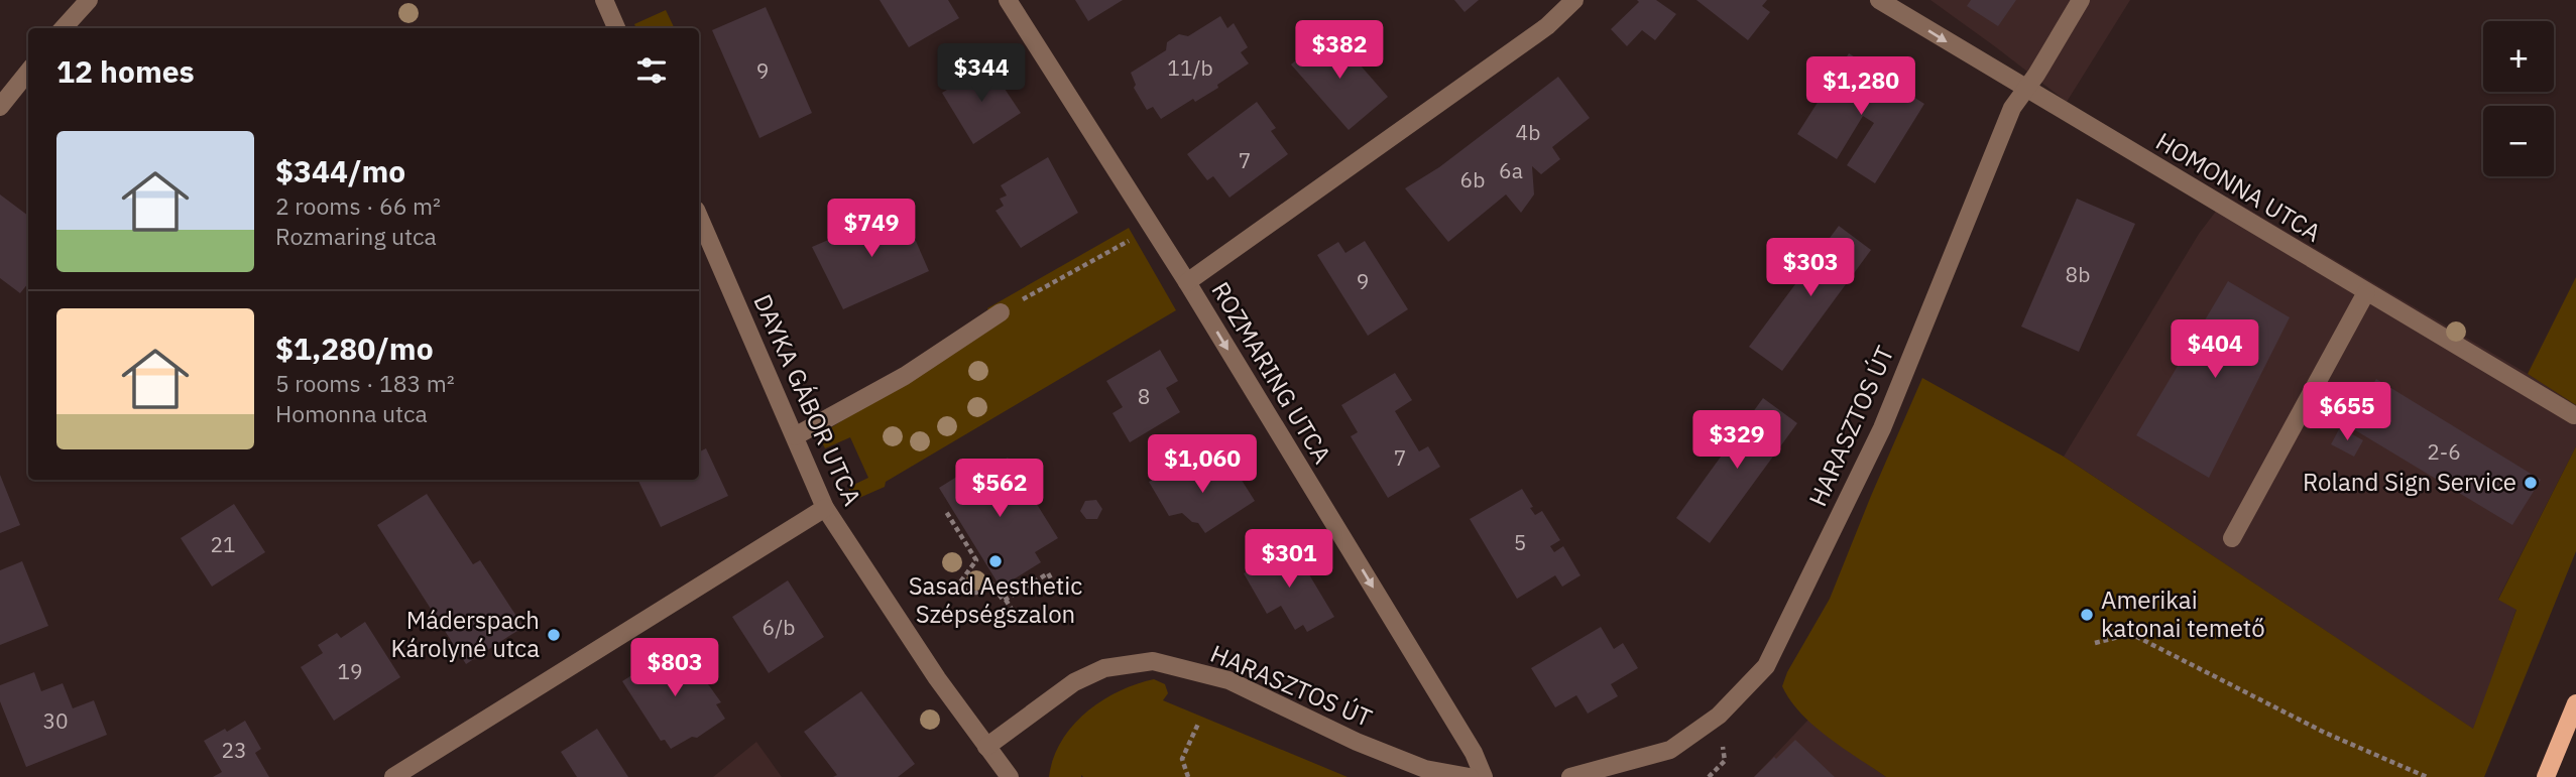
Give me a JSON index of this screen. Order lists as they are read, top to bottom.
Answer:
{
  "streets": {
    "street": [
      "HOMONNA UTCA",
      "ROZMARING UTCA",
      "DAYKA GÁBOR UTCA",
      "HARASZTOS ÚT"
    ]
  },
  "crossings": [
    ["HOMONNA UTCA", "HARASZTOS ÚT"],
    ["DAYKA GÁBOR UTCA", "HARASZTOS ÚT"]
  ],
  "one_way": ["ROZMARING UTCA"],
  "places": [
    "Roland Sign Service",
    "Sasad Aesthetic Szépségszalon",
    "Amerikai katonai temető",
    "Máderspach Károlyné utca"
  ],
  "house_numbers": [
    "11/b",
    "9",
    "4b",
    "7",
    "6a",
    "6b",
    "8b",
    "9",
    "8",
    "2-6",
    "7",
    "5",
    "21",
    "6/b",
    "19",
    "30",
    "23"
  ],
  "page": {
    "price": [
      "$382",
      "$344",
      "$1,280",
      "$749",
      "$303",
      "$404",
      "$655",
      "$329",
      "$1,060",
      "$562",
      "$301",
      "$803"
    ],
    "map_buttons": ["+", "−"],
    "heading": "12 homes",
    "list": [
      {
        "name": "$344/mo",
        "note": "2 rooms · 66 m² · Rozmaring utca"
      },
      {
        "name": "$1,280/mo",
        "note": "5 rooms · 183 m² · Homonna utca"
      }
    ]
  }
}
